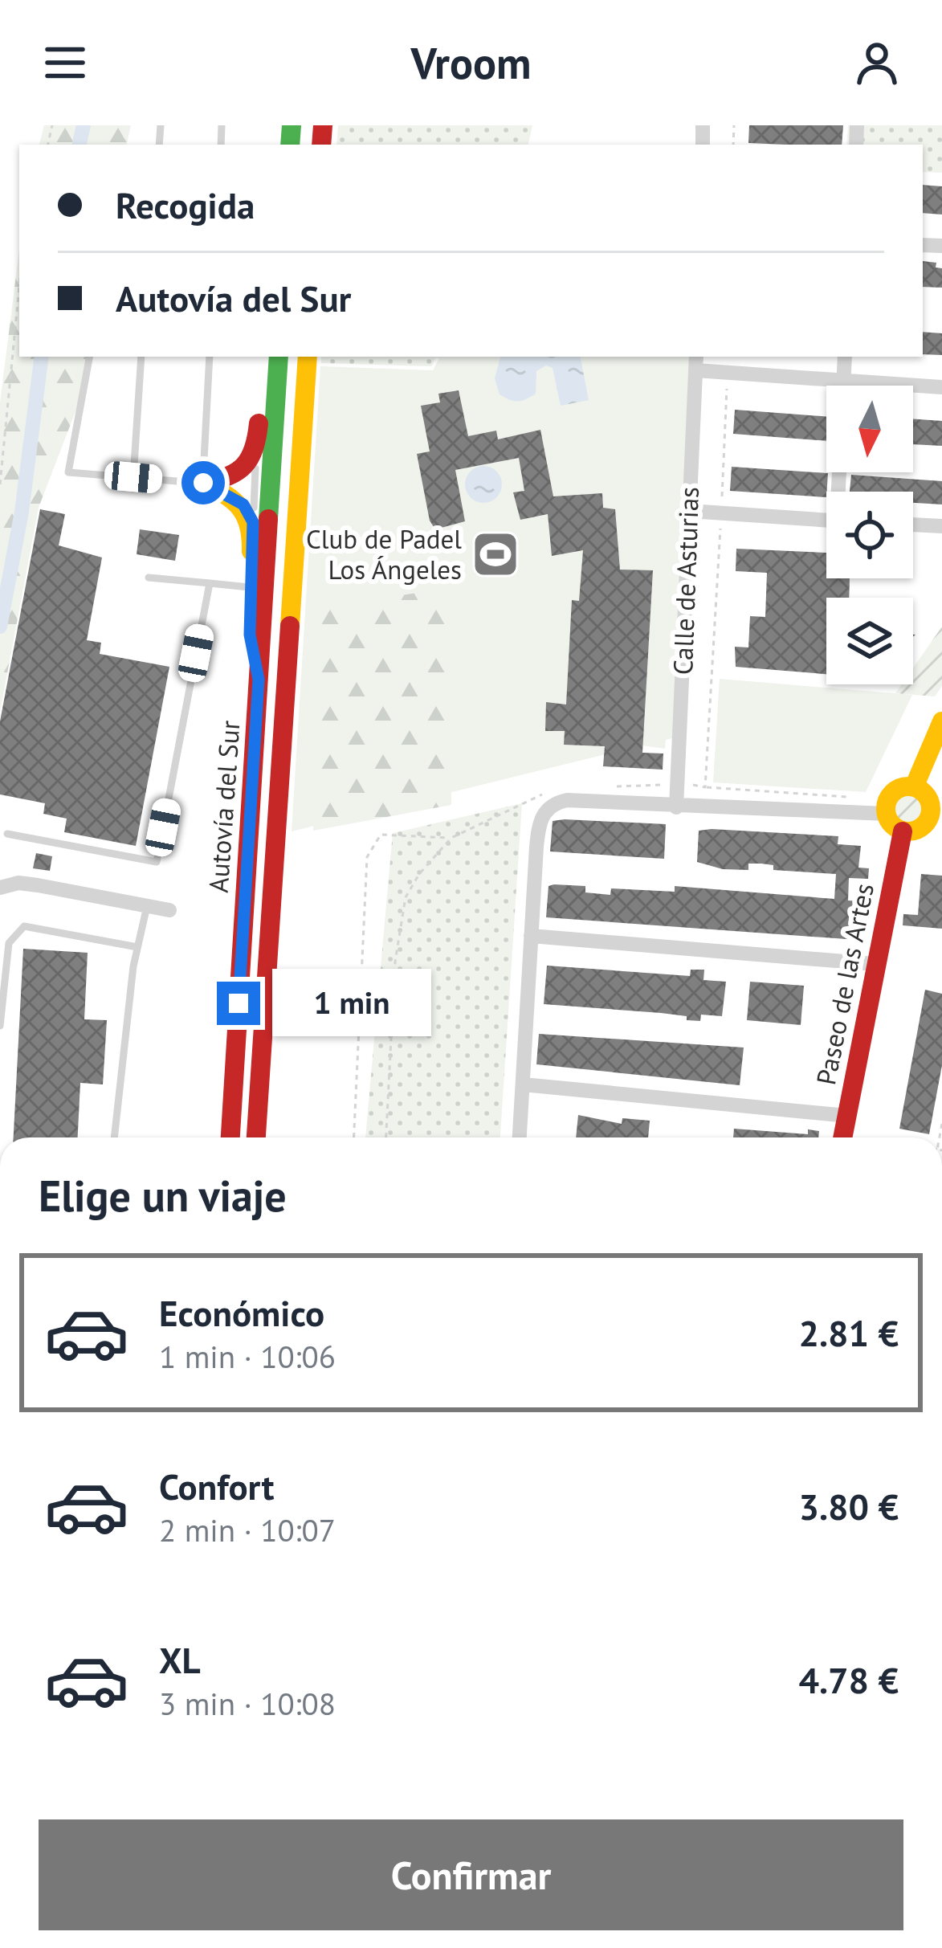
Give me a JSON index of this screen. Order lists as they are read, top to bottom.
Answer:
{
  "streets": {
    "main road": ["Autovía del Sur", "Paseo de las Artes"],
    "street": ["Calle de Asturias"]
  },
  "places": {
    "sports": ["Club de Padel Los Ángeles"]
  },
  "north": "bottom",
  "page": {
    "header": "Vroom",
    "banner": ["Recogida", "Autovía del Sur"],
    "bubble": "1 min",
    "heading": "Elige un viaje",
    "list": [
      {
        "name": "Económico",
        "note": "1 min · 10:06",
        "value": "2.81 €"
      },
      {
        "name": "Confort",
        "note": "2 min · 10:07",
        "value": "3.80 €"
      },
      {
        "name": "XL",
        "note": "3 min · 10:08",
        "value": "4.78 €"
      }
    ],
    "buttons": "Confirmar"
  }
}
